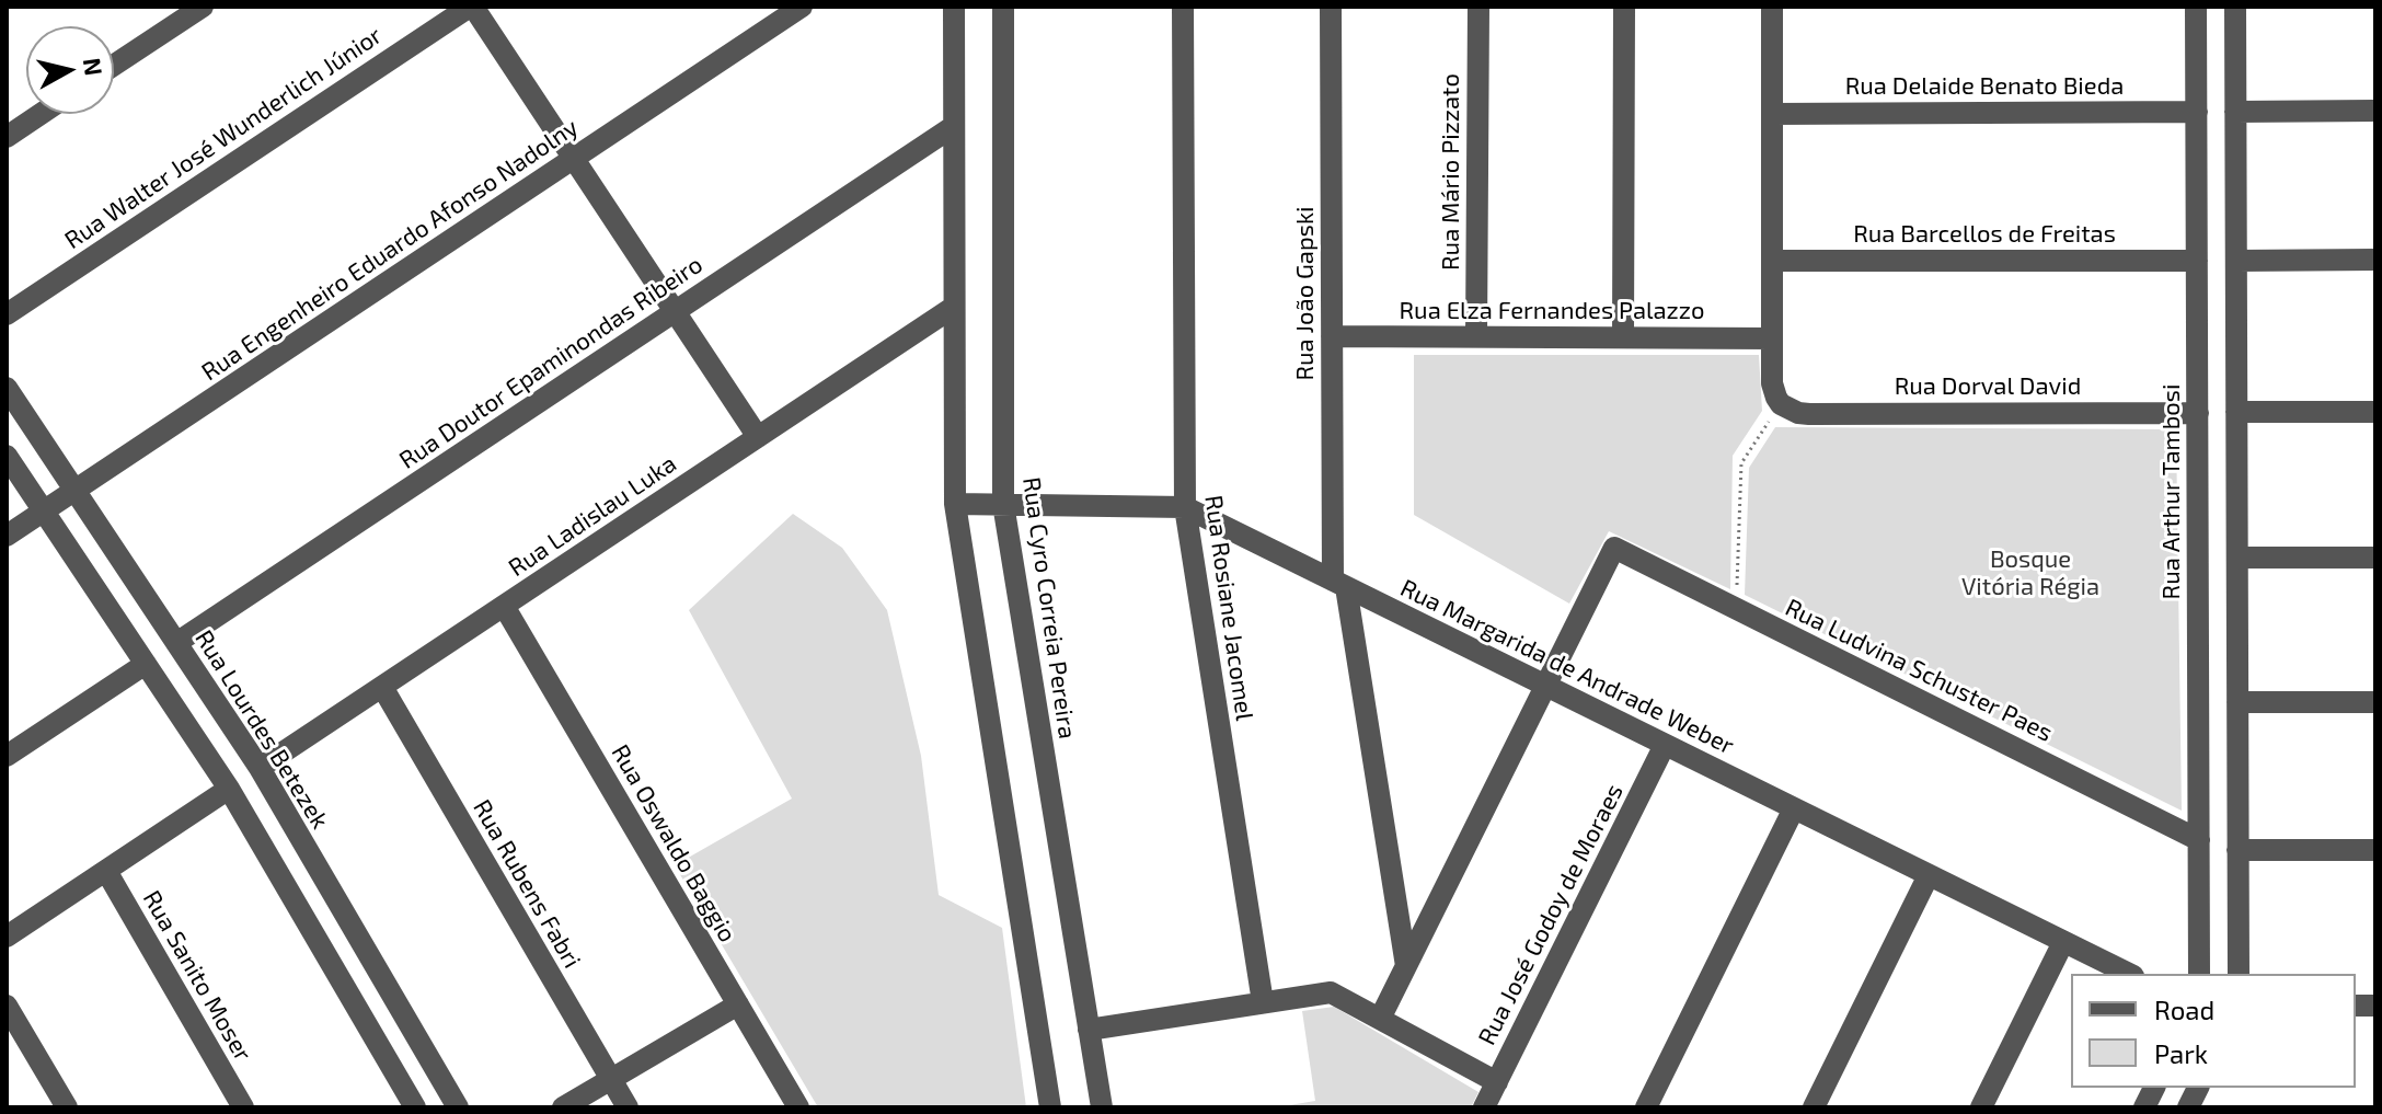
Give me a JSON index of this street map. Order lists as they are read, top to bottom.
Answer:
{
  "streets": {
    "street": [
      "Rua Delaide Benato Bieda",
      "Rua Walter José Wunderlich Júnior",
      "Rua Mário Pizzato",
      "Rua Barcellos de Freitas",
      "Rua Engenheiro Eduardo Afonso Nadolny",
      "Rua João Gapski",
      "Rua Elza Fernandes Palazzo",
      "Rua Doutor Epaminondas Ribeiro",
      "Rua Dorval David",
      "Rua Arthur Tambosi",
      "Rua Ladislau Luka",
      "Rua Cyro Correia Pereira",
      "Rua Rosiane Jacomel",
      "Rua Margarida de Andrade Weber",
      "Rua Ludvina Schuster Paes",
      "Rua Lourdes Betezek",
      "Rua Oswaldo Baggio",
      "Rua Rubens Fabri",
      "Rua José Godoy de Moraes",
      "Rua Sanito Moser"
    ]
  },
  "crossings": [
    ["Rua Delaide Benato Bieda", "Rua Arthur Tambosi"],
    ["Rua Mário Pizzato", "Rua Elza Fernandes Palazzo"],
    ["Rua Barcellos de Freitas", "Rua Arthur Tambosi"],
    ["Rua Engenheiro Eduardo Afonso Nadolny", "Rua Lourdes Betezek"],
    ["Rua João Gapski", "Rua Elza Fernandes Palazzo"],
    ["Rua João Gapski", "Rua Margarida de Andrade Weber"],
    ["Rua Doutor Epaminondas Ribeiro", "Rua Lourdes Betezek"],
    ["Rua Dorval David", "Rua Arthur Tambosi"],
    ["Rua Arthur Tambosi", "Rua Ludvina Schuster Paes"],
    ["Rua Ladislau Luka", "Rua Lourdes Betezek"],
    ["Rua Ladislau Luka", "Rua Oswaldo Baggio"],
    ["Rua Ladislau Luka", "Rua Rubens Fabri"],
    ["Rua Cyro Correia Pereira", "Rua Margarida de Andrade Weber"],
    ["Rua Rosiane Jacomel", "Rua Margarida de Andrade Weber"],
    ["Rua Margarida de Andrade Weber", "Rua Ludvina Schuster Paes"],
    ["Rua Margarida de Andrade Weber", "Rua José Godoy de Moraes"]
  ],
  "parks": ["Bosque Vitória Régia"],
  "legend": ["Road", "Park"],
  "north": "right"
}
